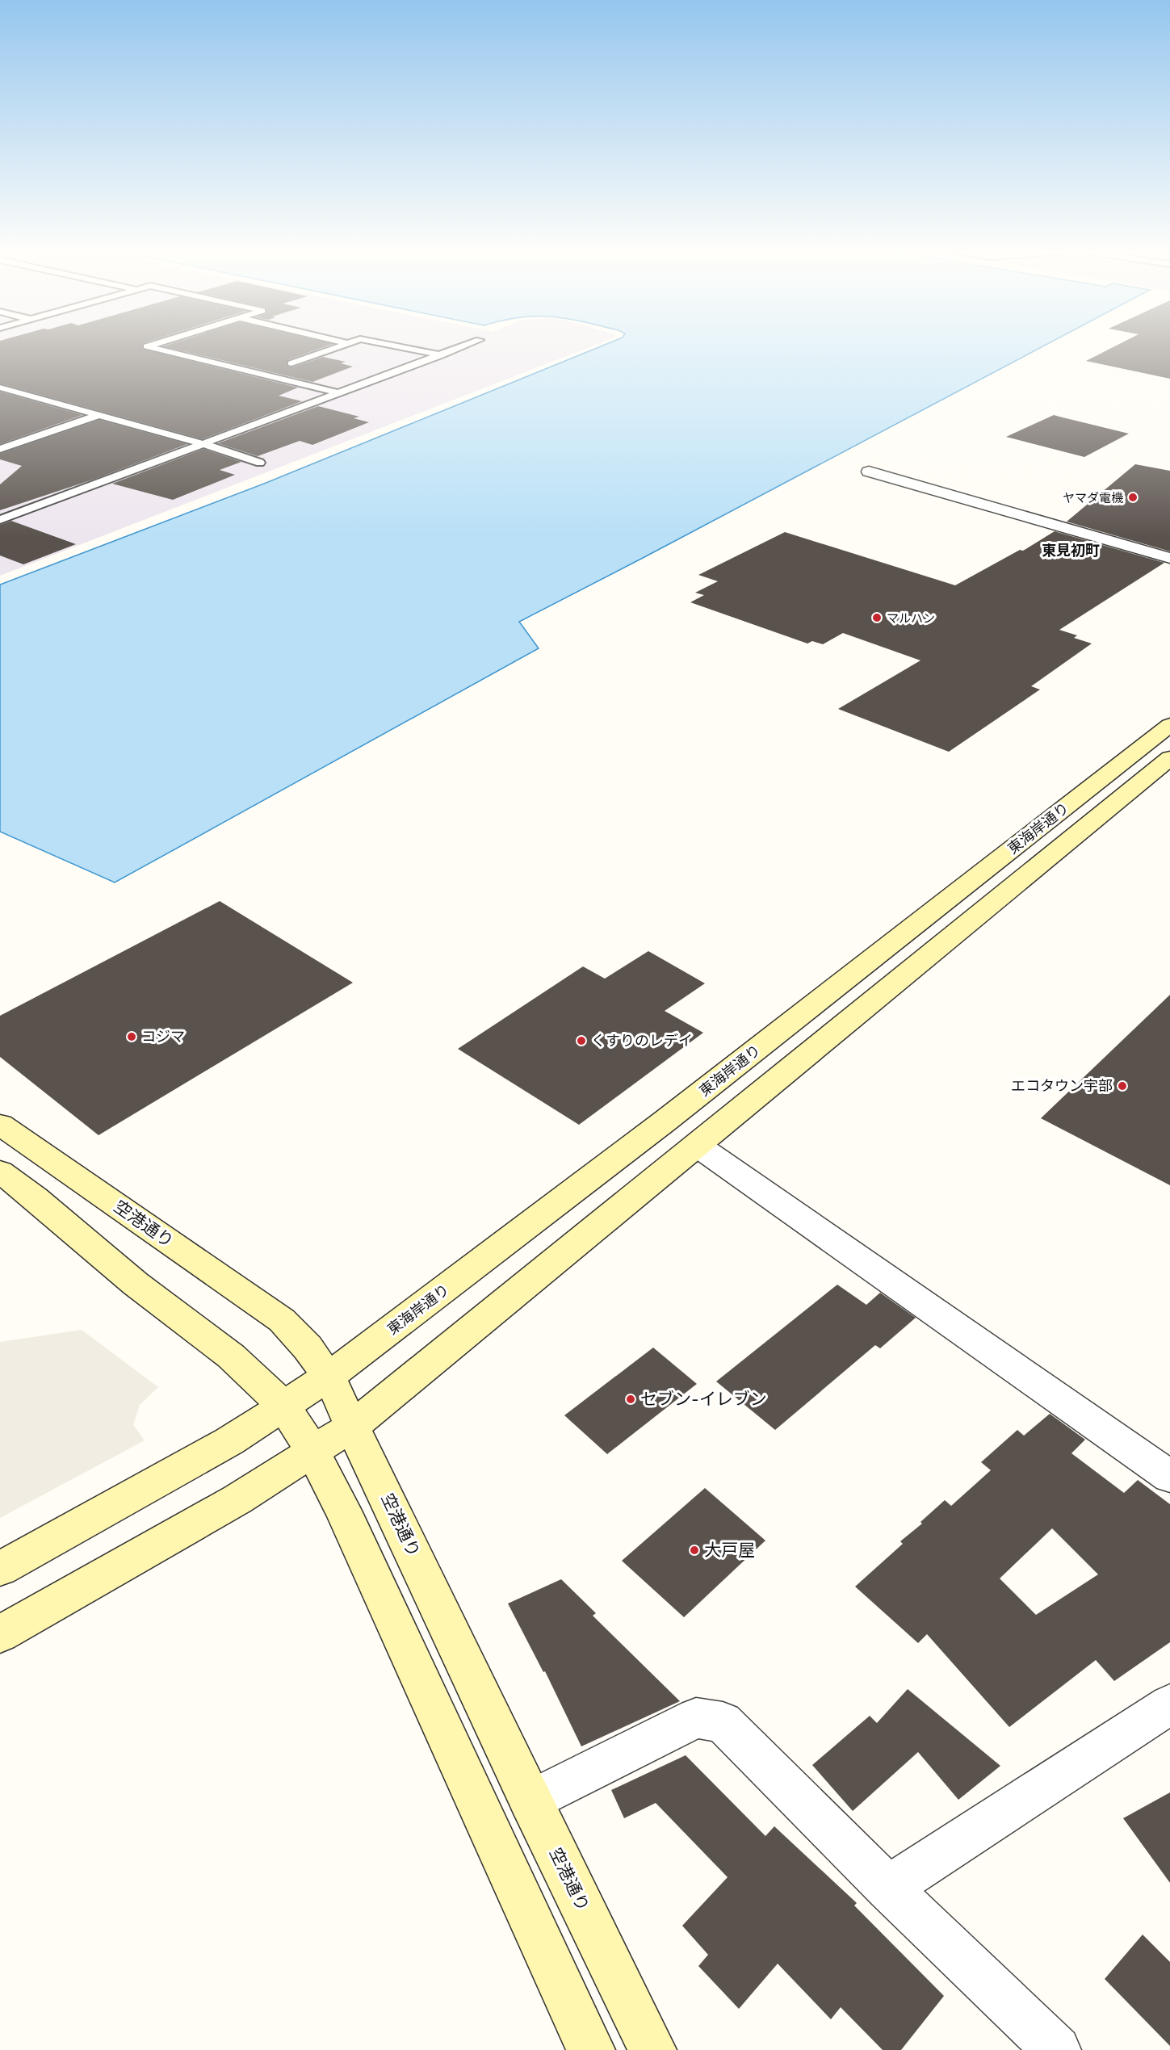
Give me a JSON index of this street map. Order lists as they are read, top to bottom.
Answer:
{
  "streets": {
    "street": ["東海岸通り", "空港通り"]
  },
  "crossings": [
    ["東海岸通り", "空港通り"]
  ],
  "districts": ["東見初町"],
  "places": [
    "ヤマダ電機",
    "マルハン",
    "コジマ",
    "くすりのレデイ",
    "エコタウン宇部",
    "セブン-イレブン",
    "大戸屋"
  ]
}
